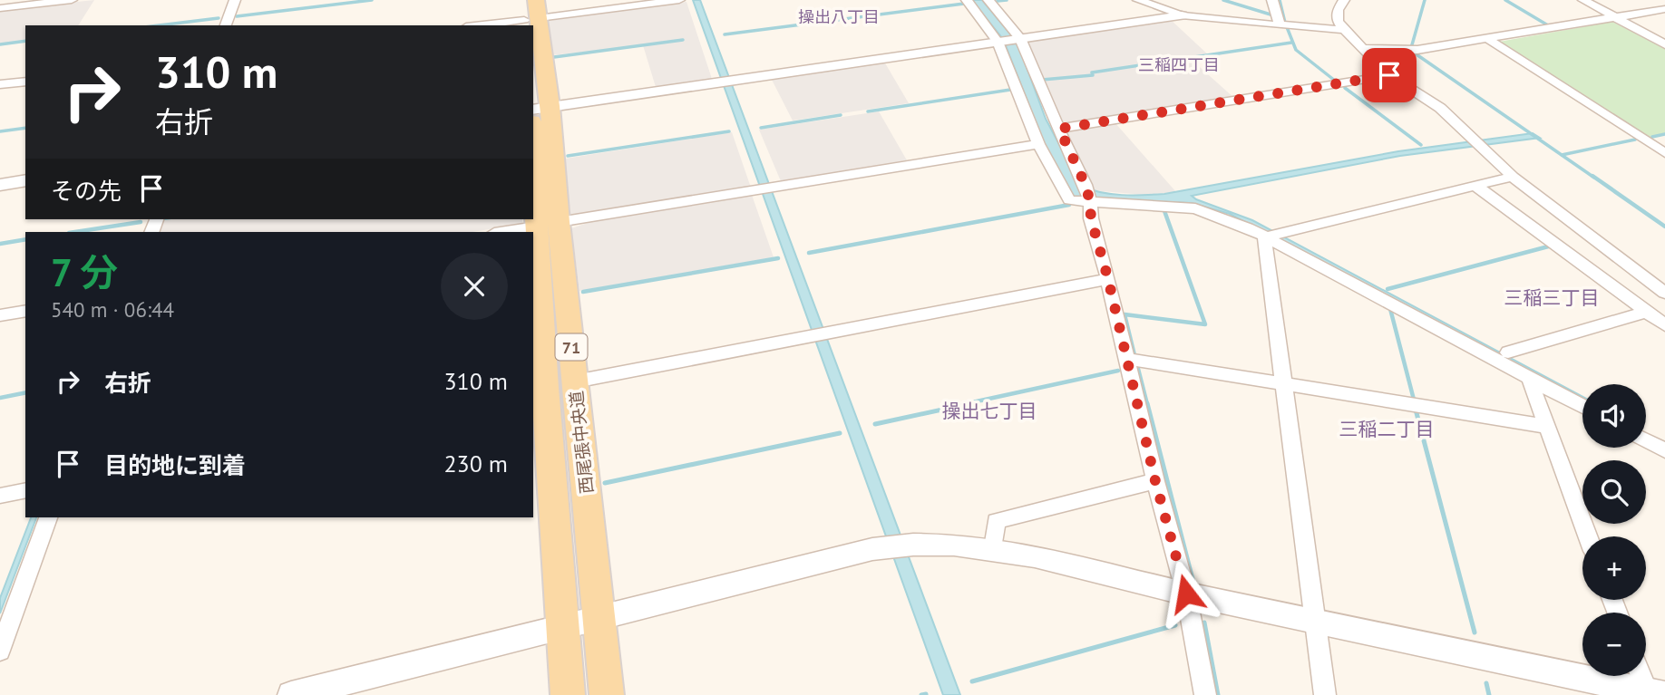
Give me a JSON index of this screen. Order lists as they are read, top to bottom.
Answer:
{
  "streets": {
    "main road": ["71", "西尾張中央道"]
  },
  "districts": [
    "操出八丁目",
    "三稲四丁目",
    "三稲三丁目",
    "操出七丁目",
    "三稲二丁目"
  ],
  "page": {
    "turn": ["310 m", "右折"],
    "then": "その先",
    "heading": ["7 分", "540 m · 06:44"],
    "list": [
      {
        "name": "右折",
        "value": "310 m"
      },
      {
        "name": "目的地に到着",
        "value": "230 m"
      }
    ],
    "map_buttons": ["+", "−"]
  }
}
